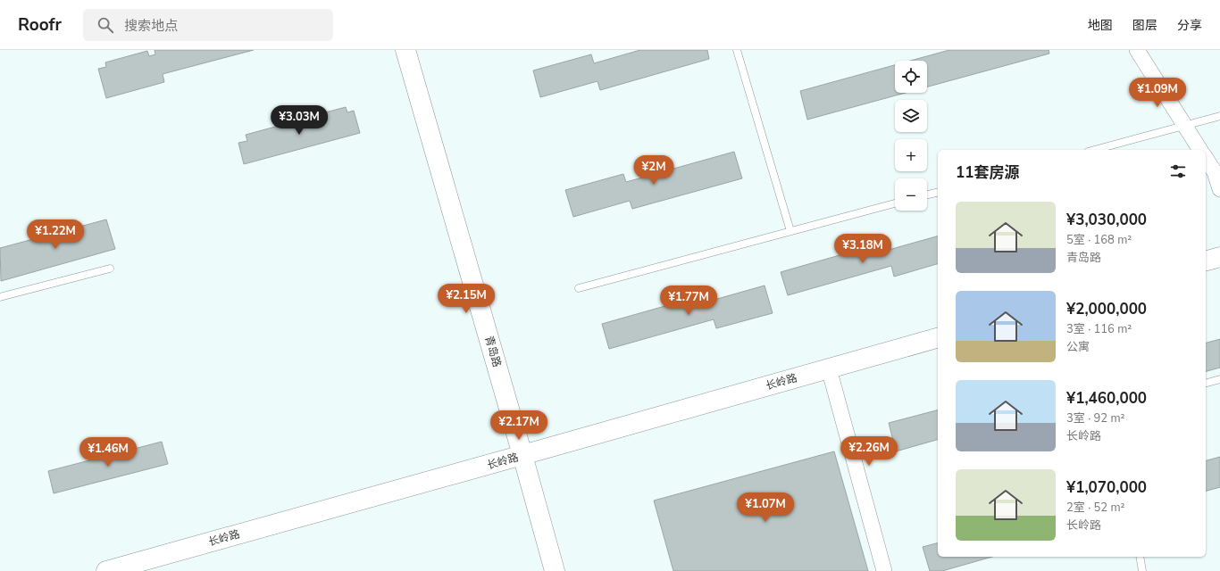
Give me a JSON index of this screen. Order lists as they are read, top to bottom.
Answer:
{
  "streets": {
    "street": ["青岛路", "长岭路"]
  },
  "crossings": [
    ["青岛路", "长岭路"]
  ],
  "page": {
    "header": "Roofr",
    "search": "搜索地点",
    "nav": ["地图", "图层", "分享"],
    "map_buttons": ["+", "−"],
    "price": [
      "¥1.09M",
      "¥3.03M",
      "¥2M",
      "¥1.22M",
      "¥3.18M",
      "¥2.15M",
      "¥1.77M",
      "¥2.17M",
      "¥2.26M",
      "¥1.46M",
      "¥1.07M"
    ],
    "heading": "11套房源",
    "list": [
      {
        "name": "¥3,030,000",
        "note": "5室 · 168 m² · 青岛路"
      },
      {
        "name": "¥2,000,000",
        "note": "3室 · 116 m² · 公寓"
      },
      {
        "name": "¥1,460,000",
        "note": "3室 · 92 m² · 长岭路"
      },
      {
        "name": "¥1,070,000",
        "note": "2室 · 52 m² · 长岭路"
      }
    ]
  }
}
